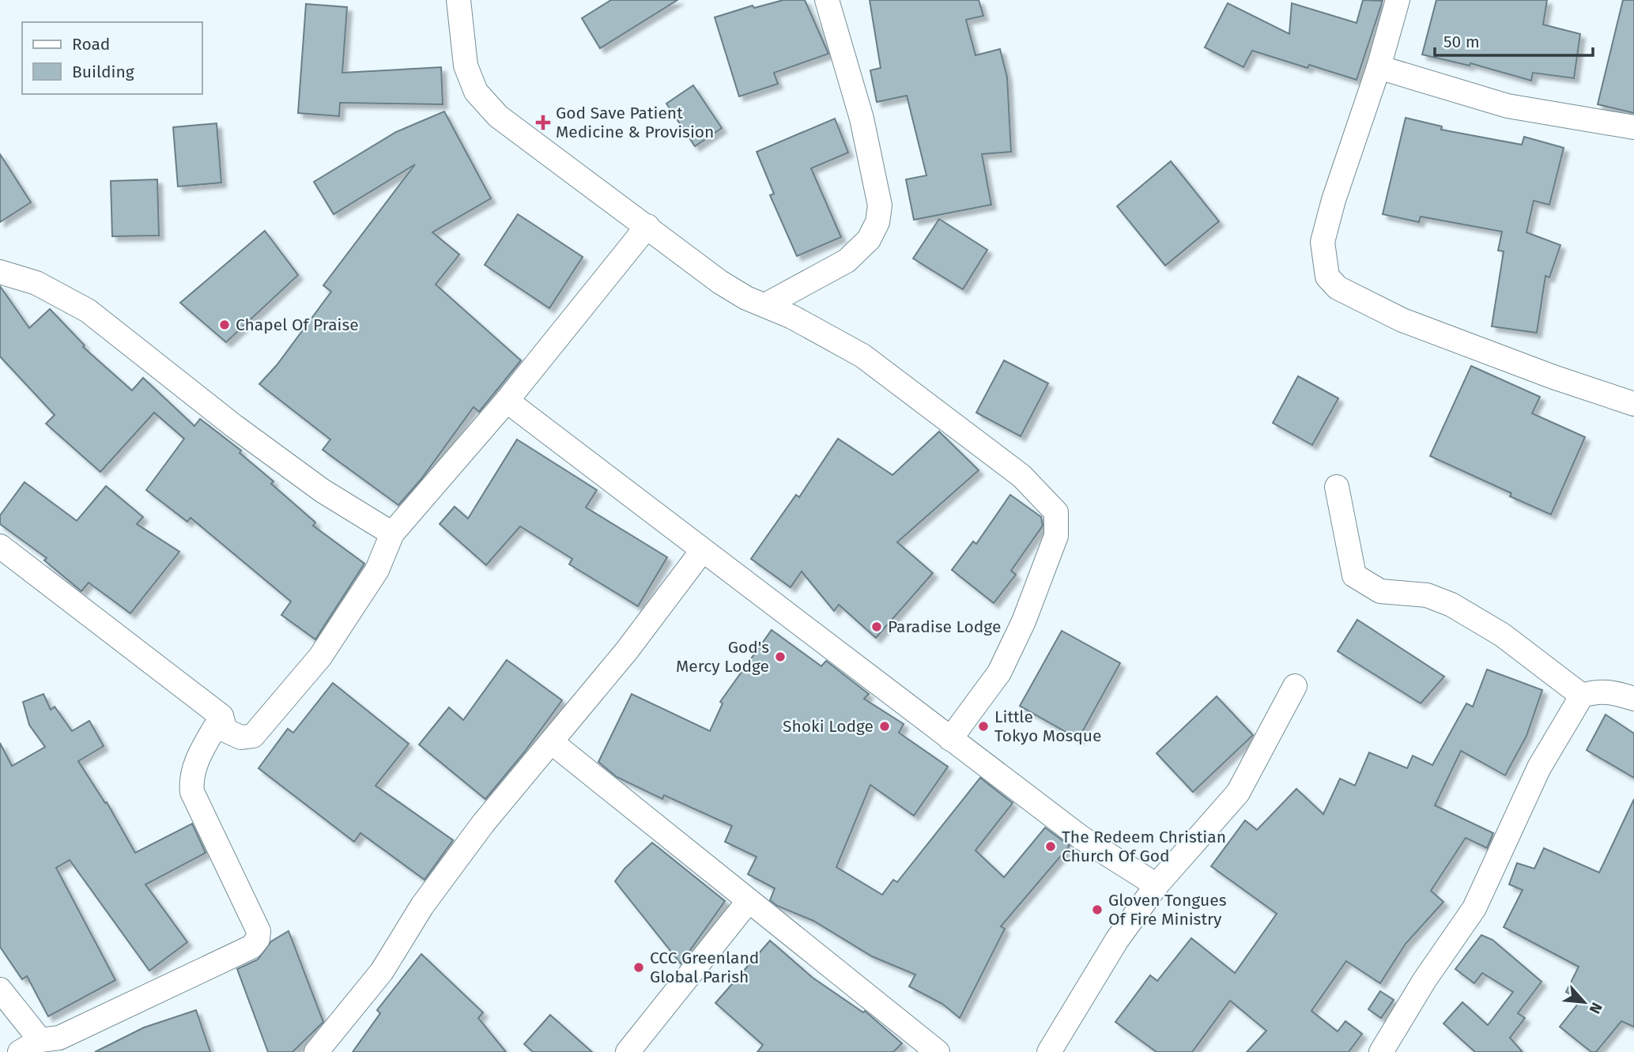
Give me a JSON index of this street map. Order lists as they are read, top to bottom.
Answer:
{
  "places": {
    "health": ["God Save Patient Medicine & Provision"],
    "other": [
      "Chapel Of Praise",
      "Paradise Lodge",
      "God's Mercy Lodge",
      "Shoki Lodge",
      "Little Tokyo Mosque",
      "The Redeem Christian Church Of God",
      "Gloven Tongues Of Fire Ministry",
      "CCC Greenland Global Parish"
    ]
  },
  "legend": ["Road", "Building"],
  "scale_bar": "50 m",
  "north": "bottom right"
}
